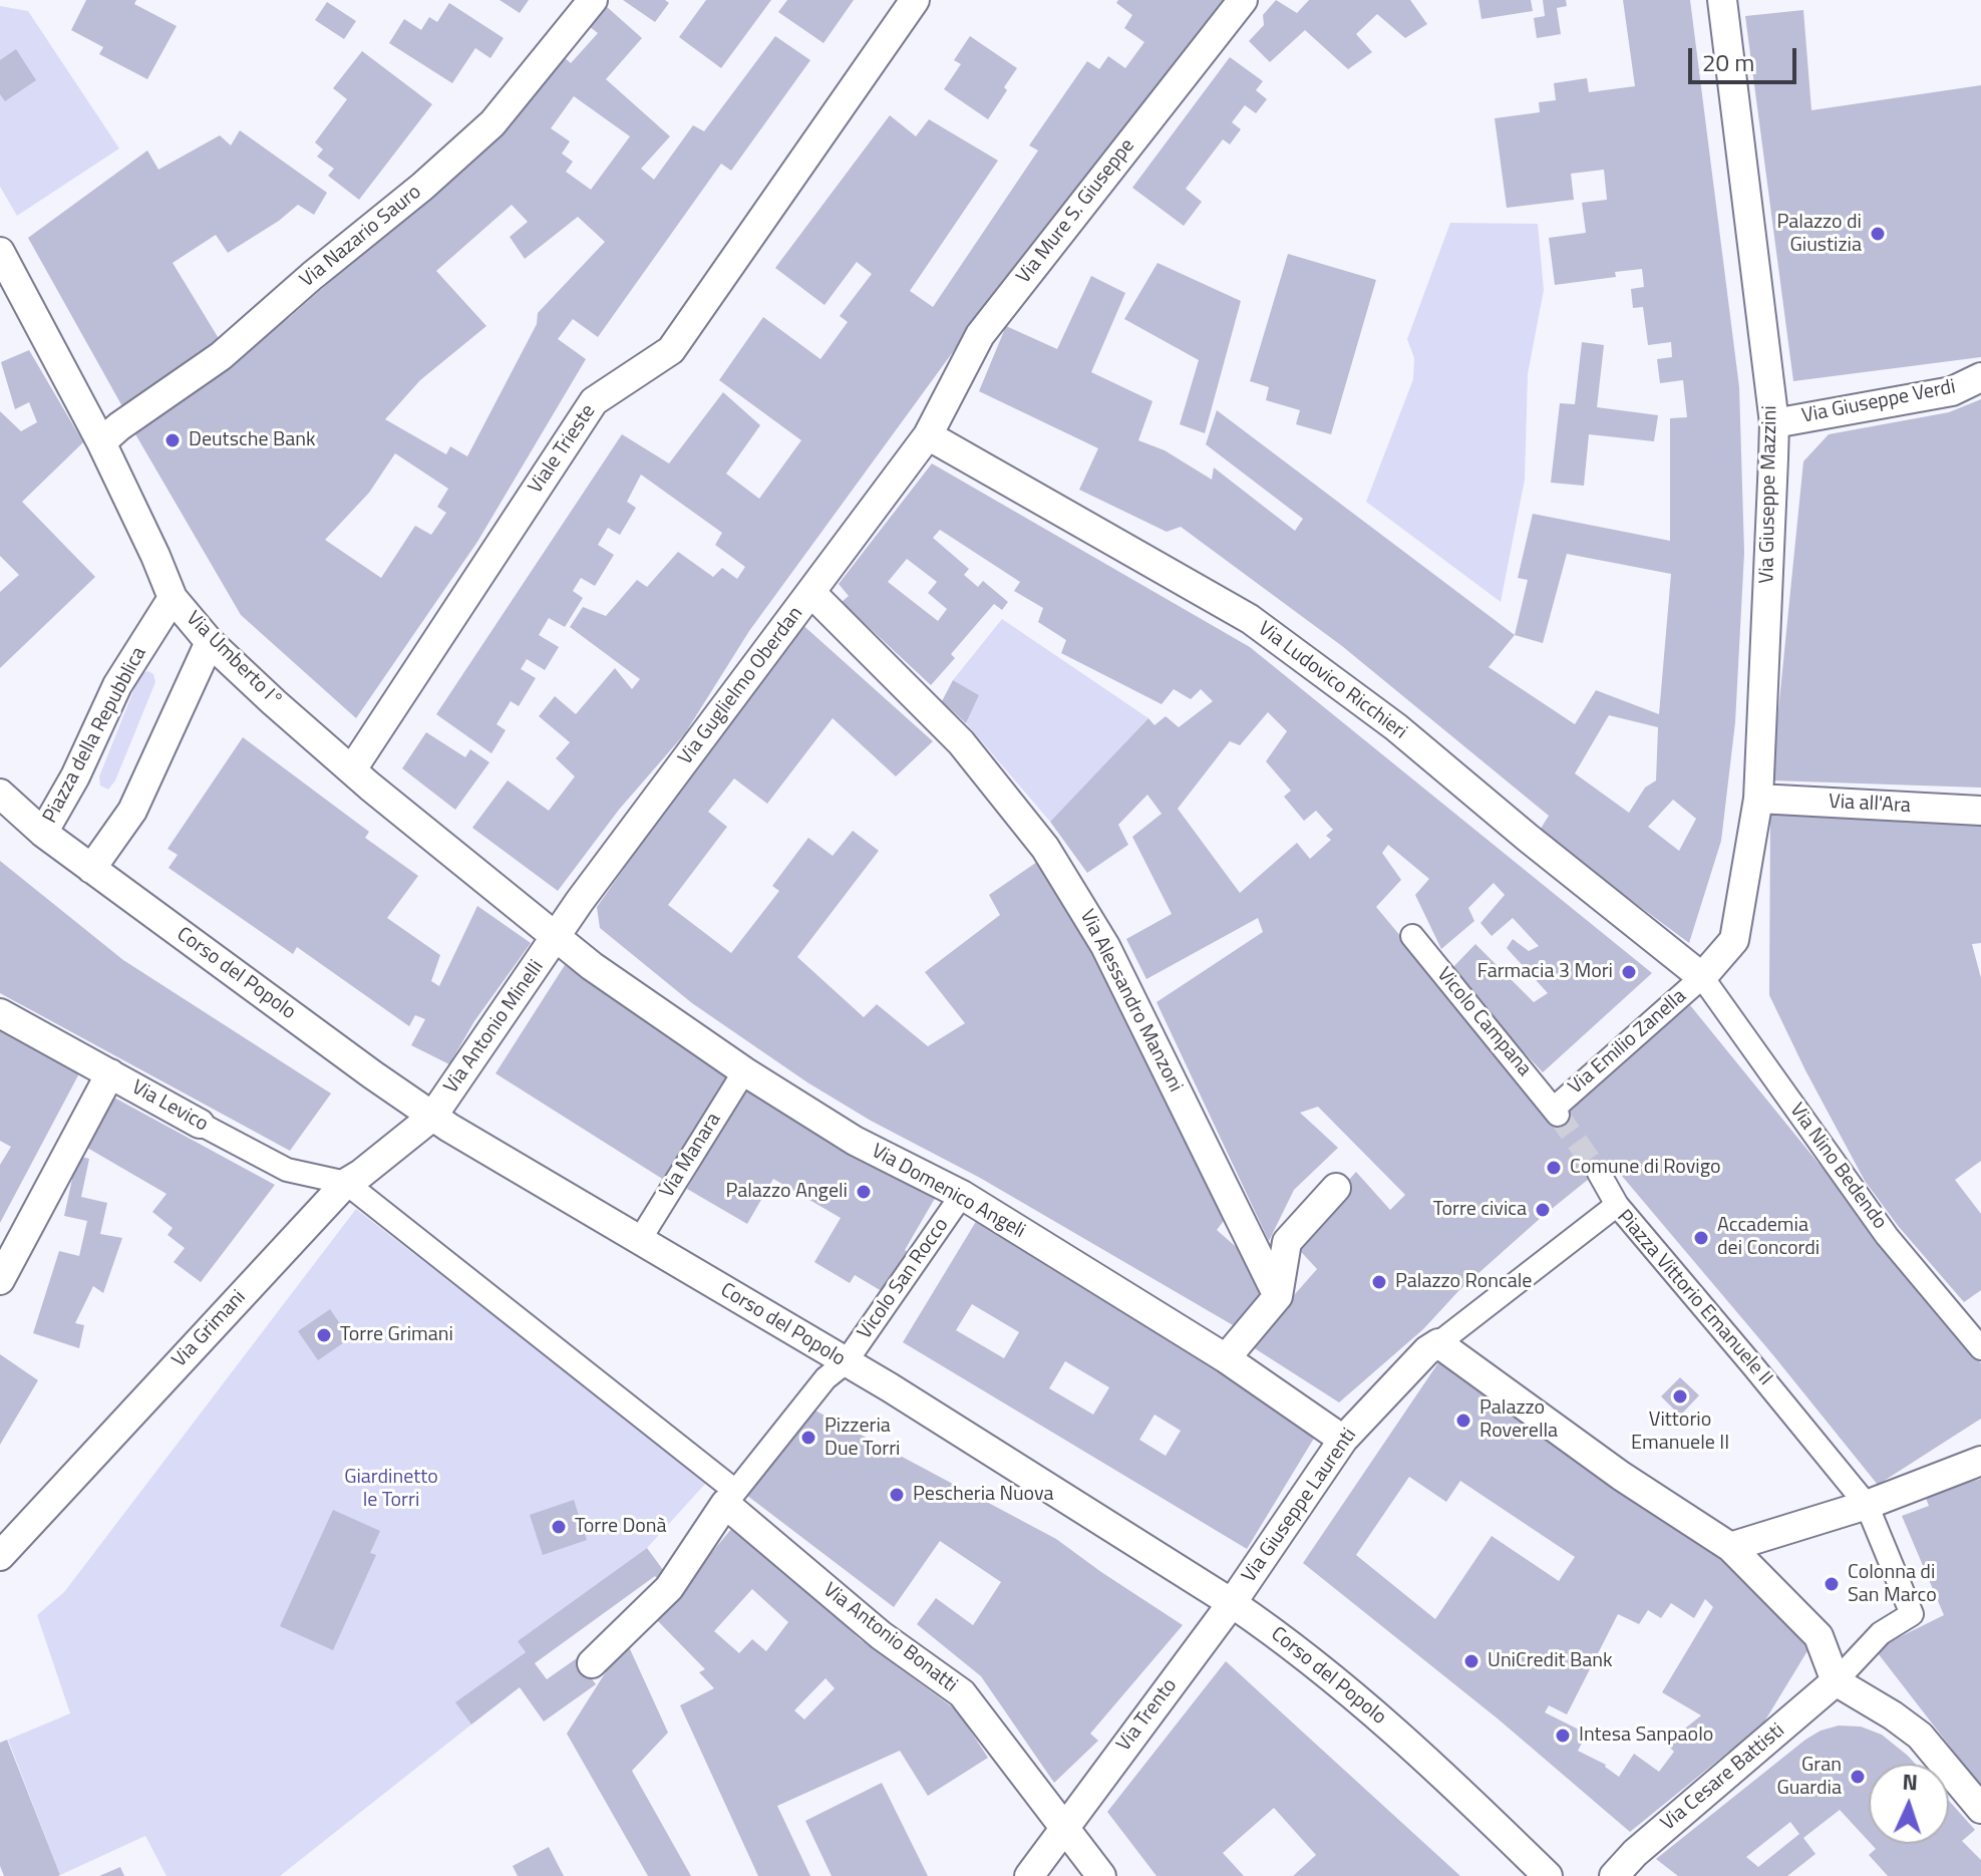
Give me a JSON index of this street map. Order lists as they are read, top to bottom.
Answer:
{
  "streets": {
    "street": [
      "Via Mure S. Giuseppe",
      "Via Nazario Sauro",
      "Via Giuseppe Verdi",
      "Viale Trieste",
      "Via Giuseppe Mazzini",
      "Via Umberto I°",
      "Via Ludovico Ricchieri",
      "Via Guglielmo Oberdan",
      "Piazza della Repubblica",
      "Via all'Ara",
      "Corso del Popolo",
      "Via Alessandro Manzoni",
      "Vicolo Campana",
      "Via Antonio Minelli",
      "Via Emilio Zanella",
      "Via Levico",
      "Via Manara",
      "Via Nino Bedendo",
      "Via Domenico Angeli",
      "Vicolo San Rocco",
      "Piazza Vittorio Emanuele II",
      "Via Grimani",
      "Via Giuseppe Laurenti",
      "Via Antonio Bonatti",
      "Via Trento",
      "Via Cesare Battisti"
    ]
  },
  "crossings": [
    ["Via Mure S. Giuseppe", "Via Ludovico Ricchieri"],
    ["Via Mure S. Giuseppe", "Via Guglielmo Oberdan"],
    ["Via Nazario Sauro", "Via Umberto I°"],
    ["Via Giuseppe Verdi", "Via Giuseppe Mazzini"],
    ["Viale Trieste", "Via Umberto I°"],
    ["Via Giuseppe Mazzini", "Via Ludovico Ricchieri"],
    ["Via Giuseppe Mazzini", "Via all'Ara"],
    ["Via Giuseppe Mazzini", "Via Emilio Zanella"],
    ["Via Giuseppe Mazzini", "Via Nino Bedendo"],
    ["Via Umberto I°", "Via Guglielmo Oberdan"],
    ["Via Umberto I°", "Piazza della Repubblica"],
    ["Via Umberto I°", "Via Antonio Minelli"],
    ["Via Umberto I°", "Via Domenico Angeli"],
    ["Via Ludovico Ricchieri", "Via Guglielmo Oberdan"],
    ["Via Ludovico Ricchieri", "Via Emilio Zanella"],
    ["Via Ludovico Ricchieri", "Via Nino Bedendo"],
    ["Via Guglielmo Oberdan", "Via Alessandro Manzoni"],
    ["Via Guglielmo Oberdan", "Via Antonio Minelli"],
    ["Via Guglielmo Oberdan", "Via Domenico Angeli"],
    ["Piazza della Repubblica", "Corso del Popolo"],
    ["Corso del Popolo", "Via Antonio Minelli"],
    ["Corso del Popolo", "Via Manara"],
    ["Corso del Popolo", "Vicolo San Rocco"],
    ["Corso del Popolo", "Via Grimani"],
    ["Corso del Popolo", "Via Giuseppe Laurenti"],
    ["Corso del Popolo", "Via Trento"],
    ["Vicolo Campana", "Via Emilio Zanella"],
    ["Via Antonio Minelli", "Via Domenico Angeli"],
    ["Via Antonio Minelli", "Via Grimani"],
    ["Via Emilio Zanella", "Via Nino Bedendo"],
    ["Via Levico", "Via Grimani"],
    ["Via Manara", "Via Domenico Angeli"],
    ["Via Domenico Angeli", "Vicolo San Rocco"],
    ["Via Domenico Angeli", "Via Giuseppe Laurenti"],
    ["Vicolo San Rocco", "Via Antonio Bonatti"],
    ["Piazza Vittorio Emanuele II", "Via Giuseppe Laurenti"],
    ["Piazza Vittorio Emanuele II", "Via Cesare Battisti"],
    ["Via Giuseppe Laurenti", "Via Trento"],
    ["Via Antonio Bonatti", "Via Trento"]
  ],
  "parks": ["Giardinetto le Torri"],
  "places": [
    "Palazzo di Giustizia",
    "Deutsche Bank",
    "Farmacia 3 Mori",
    "Comune di Rovigo",
    "Palazzo Angeli",
    "Torre civica",
    "Accademia dei Concordi",
    "Palazzo Roncale",
    "Torre Grimani",
    "Vittorio Emanuele II",
    "Palazzo Roverella",
    "Pizzeria Due Torri",
    "Pescheria Nuova",
    "Torre Donà",
    "Colonna di San Marco",
    "UniCredit Bank",
    "Intesa Sanpaolo",
    "Gran Guardia"
  ],
  "scale_bar": "20 m",
  "north": "top"
}
